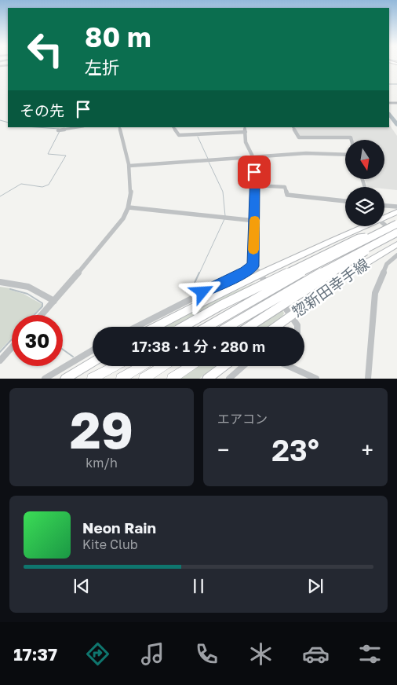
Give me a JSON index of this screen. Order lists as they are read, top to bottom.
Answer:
{
  "streets": {
    "main road": ["惣新田幸手線"]
  },
  "north": "bottom",
  "page": {
    "turn": ["80 m", "左折"],
    "then": "その先",
    "limit": "30",
    "trip": "17:38 · 1 分 · 280 m",
    "tile": [
      ["29", "km/h"],
      "エアコン"
    ],
    "heat": ["−", "23°", "+"],
    "song": ["Neon Rain", "Kite Club"],
    "tabs": "17:37"
  }
}
